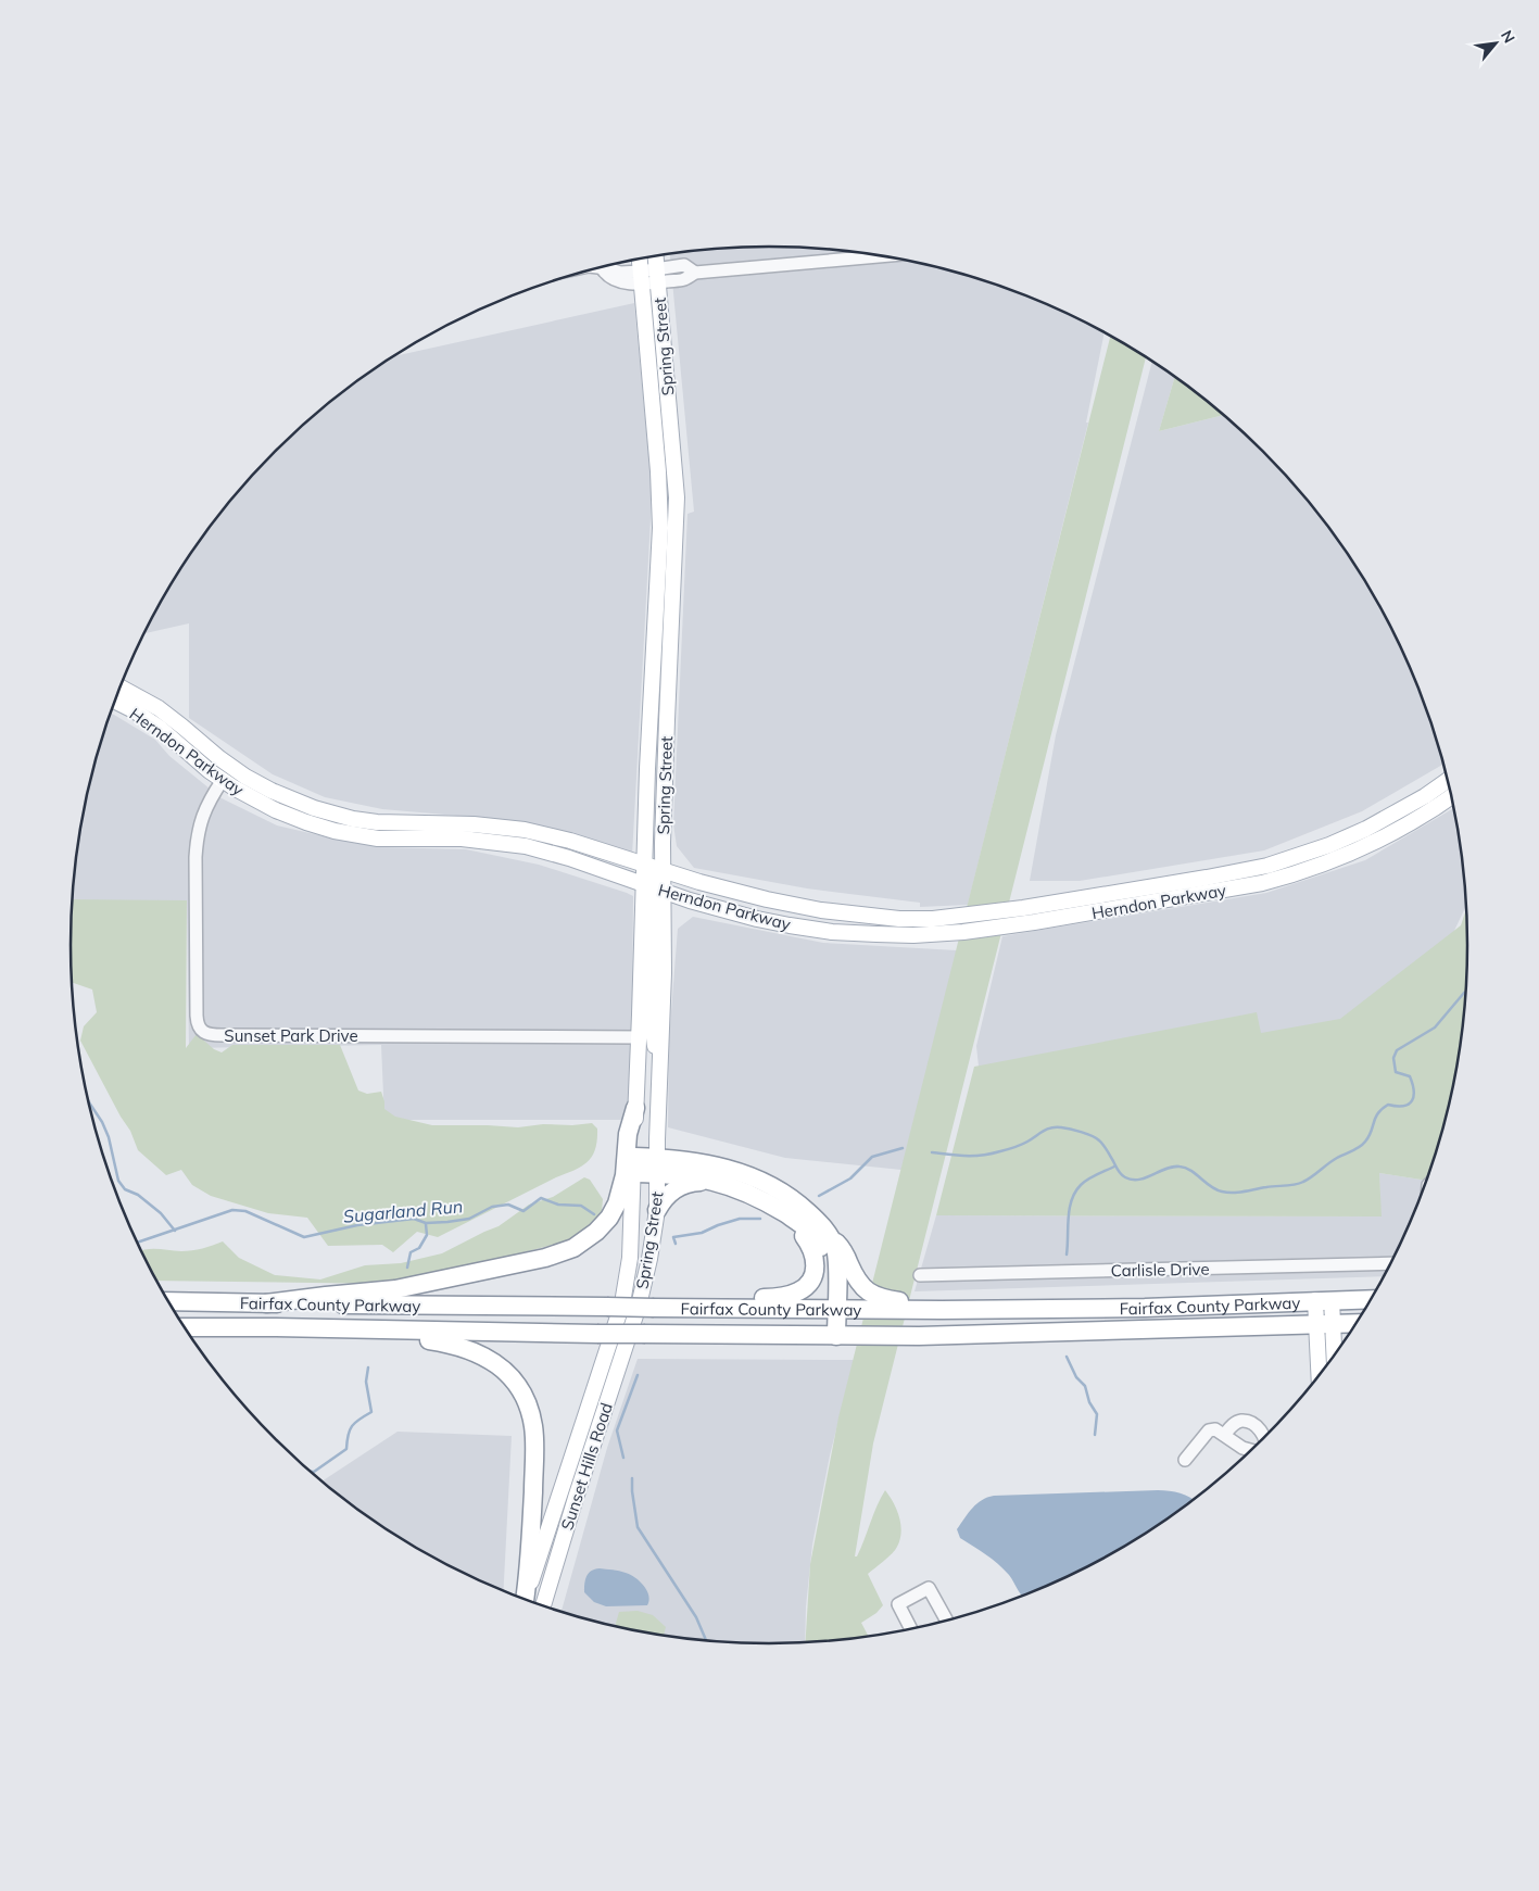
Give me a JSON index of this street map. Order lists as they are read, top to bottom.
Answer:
{
  "streets": {
    "highway": ["Fairfax County Parkway"],
    "main road": ["Spring Street", "Herndon Parkway", "Sunset Hills Road"],
    "street": ["Sunset Park Drive", "Carlisle Drive"]
  },
  "crossings": [
    ["Spring Street", "Herndon Parkway"],
    ["Spring Street", "Sunset Park Drive"],
    ["Spring Street", "Fairfax County Parkway"],
    ["Spring Street", "Sunset Hills Road"],
    ["Herndon Parkway", "Sunset Park Drive"],
    ["Fairfax County Parkway", "Sunset Hills Road"]
  ],
  "water": ["Sugarland Run"],
  "north": "top right"
}
